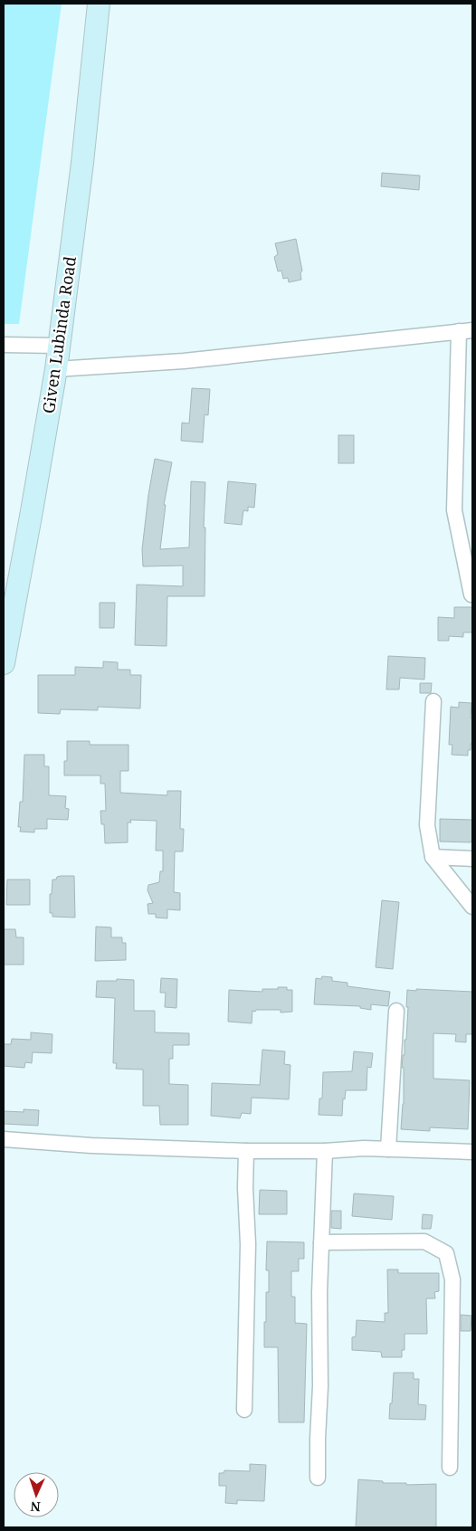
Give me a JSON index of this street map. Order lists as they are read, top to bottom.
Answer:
{
  "streets": {
    "street": ["Given Lubinda Road"]
  },
  "north": "bottom"
}
